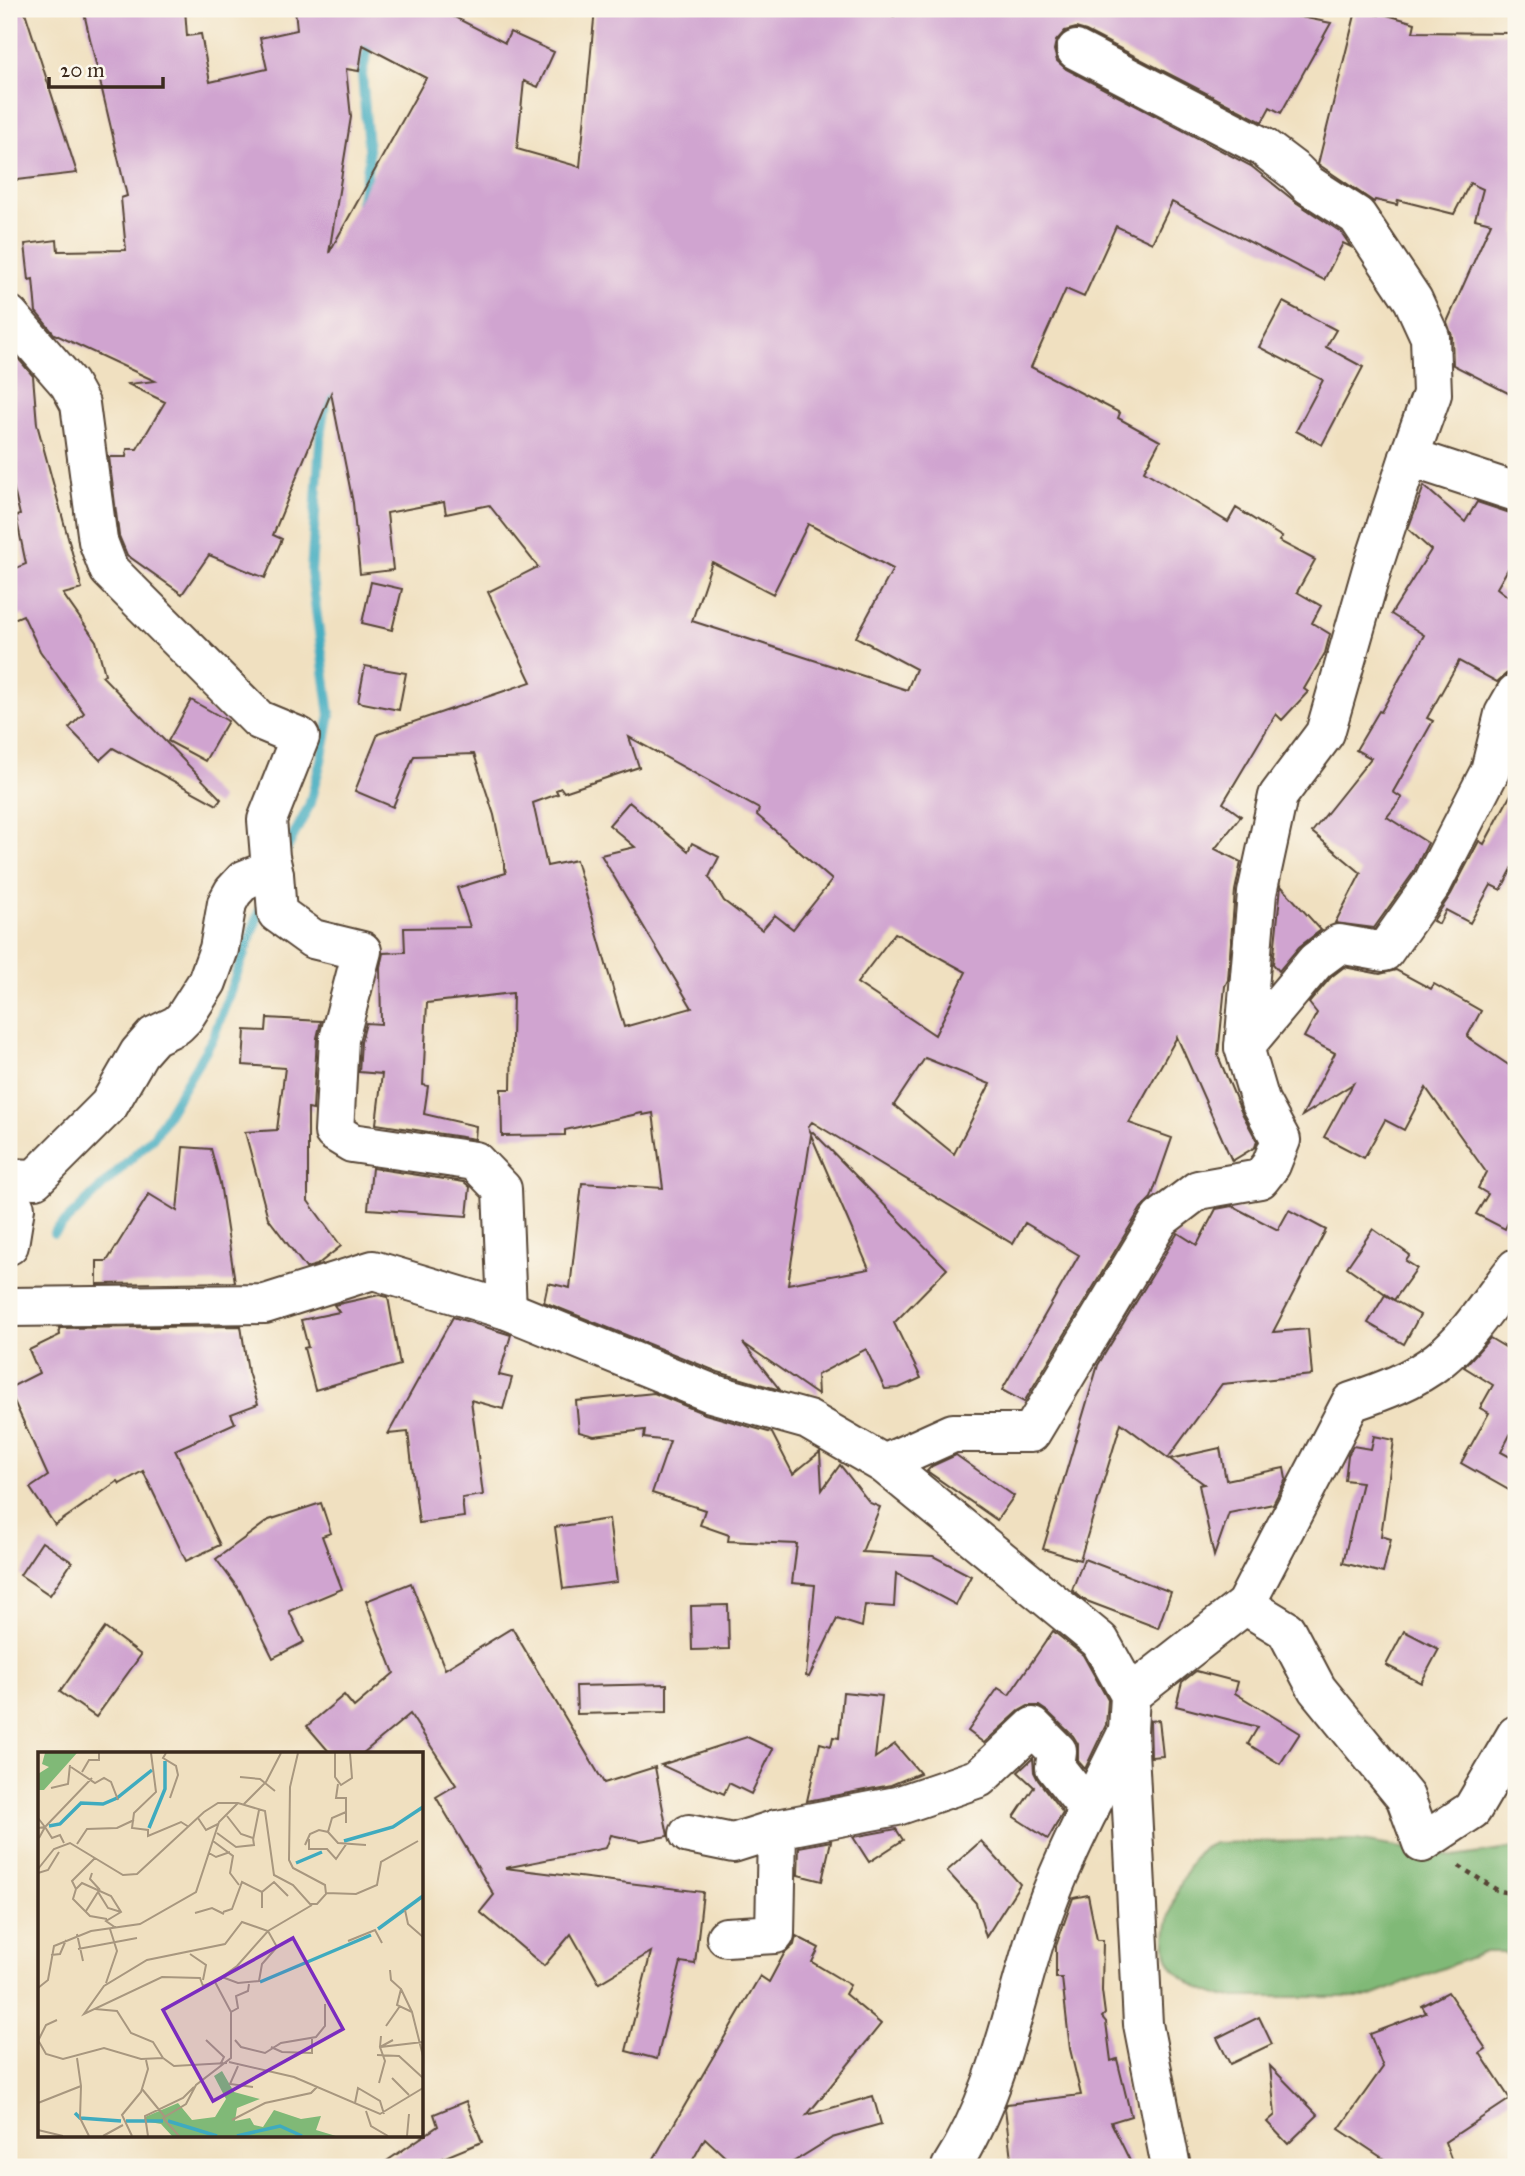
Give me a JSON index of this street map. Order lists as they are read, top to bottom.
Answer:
{
  "scale_bar": "20 m"
}
